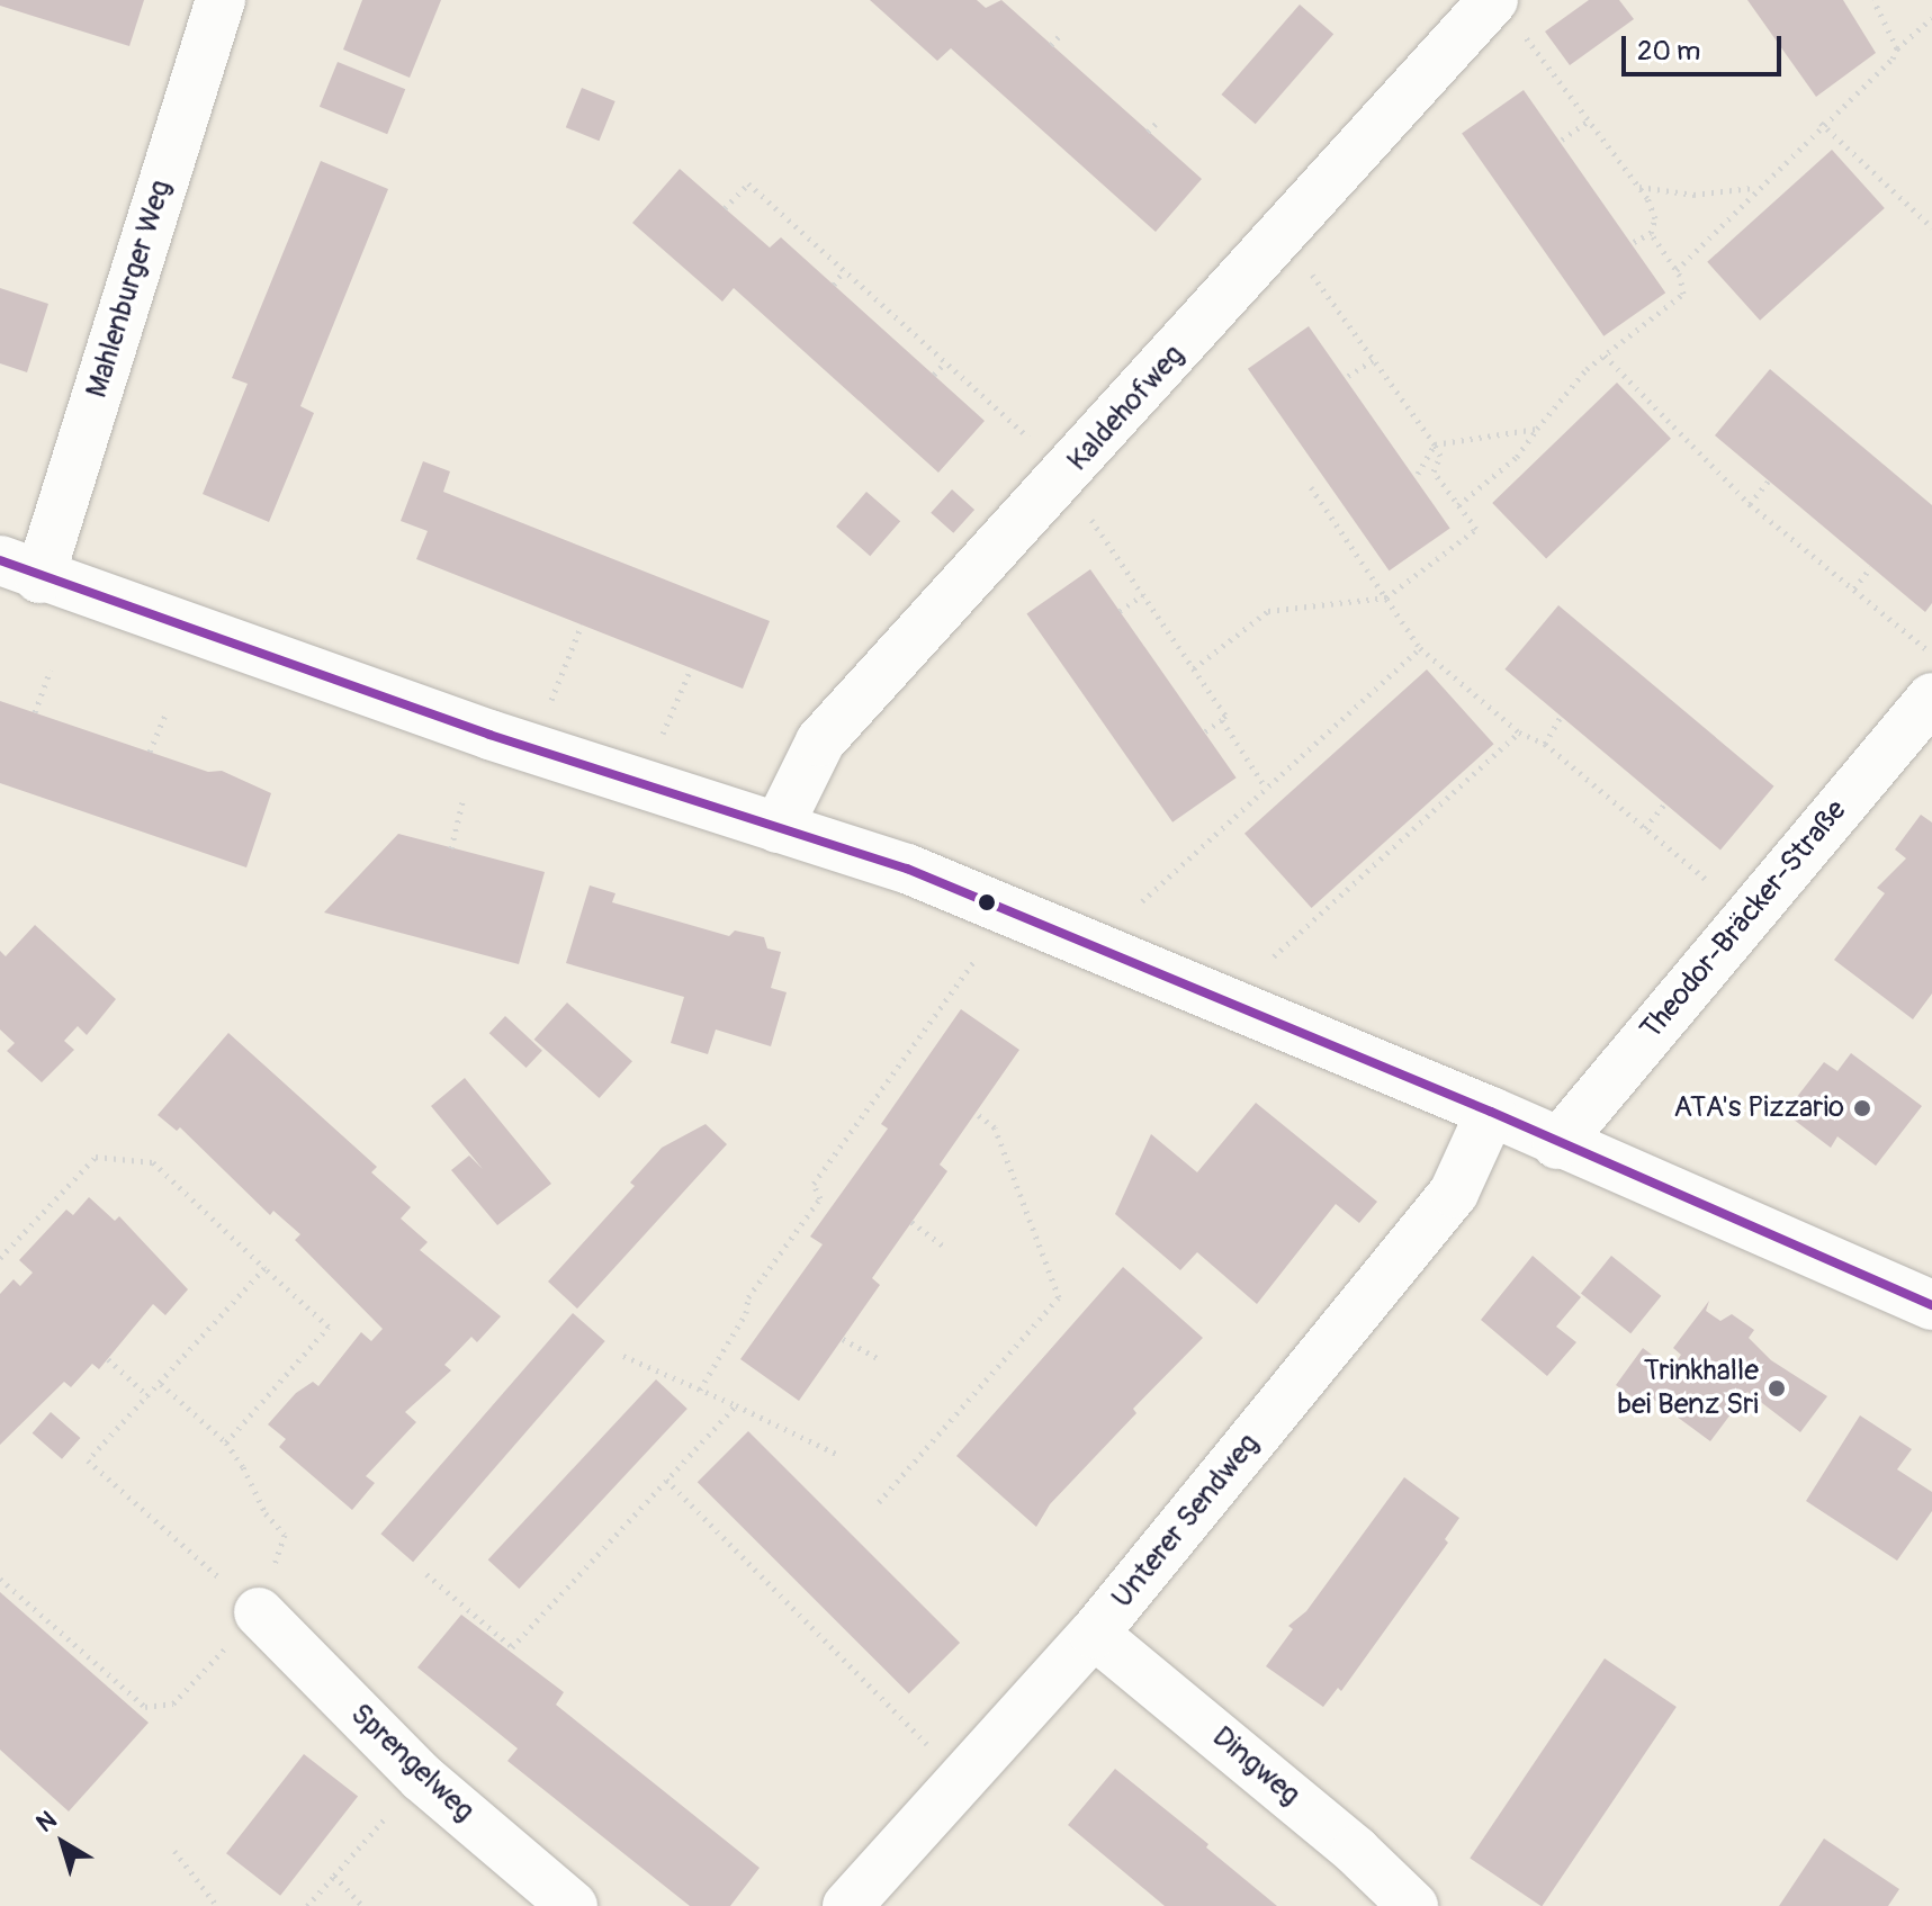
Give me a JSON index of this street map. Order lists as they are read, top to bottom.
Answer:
{
  "streets": {
    "street": [
      "Mahlenburger Weg",
      "Kaldehofweg",
      "Theodor-Bräcker-Straße",
      "Unterer Sendweg",
      "Sprengelweg",
      "Dingweg"
    ]
  },
  "crossings": [
    ["Unterer Sendweg", "Dingweg"]
  ],
  "places": ["ATA's Pizzario", "Trinkhalle bei Benz Sri"],
  "scale_bar": "20 m",
  "north": "top left"
}
